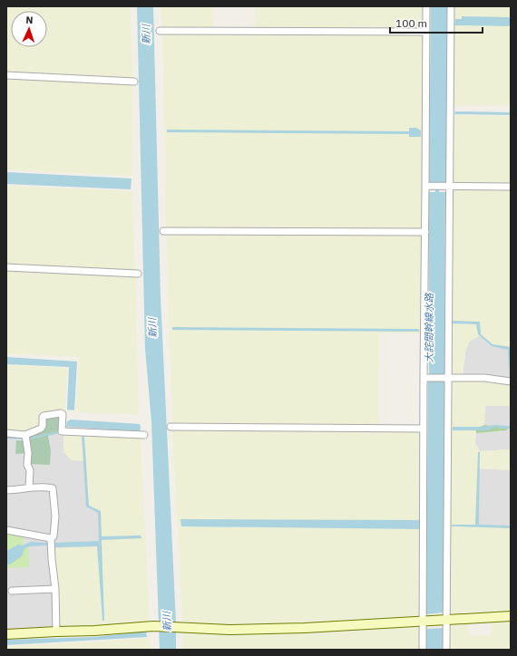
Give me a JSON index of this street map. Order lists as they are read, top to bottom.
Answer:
{
  "water": ["新川", "大詫間幹線水路"],
  "scale_bar": "100 m",
  "north": "top"
}
